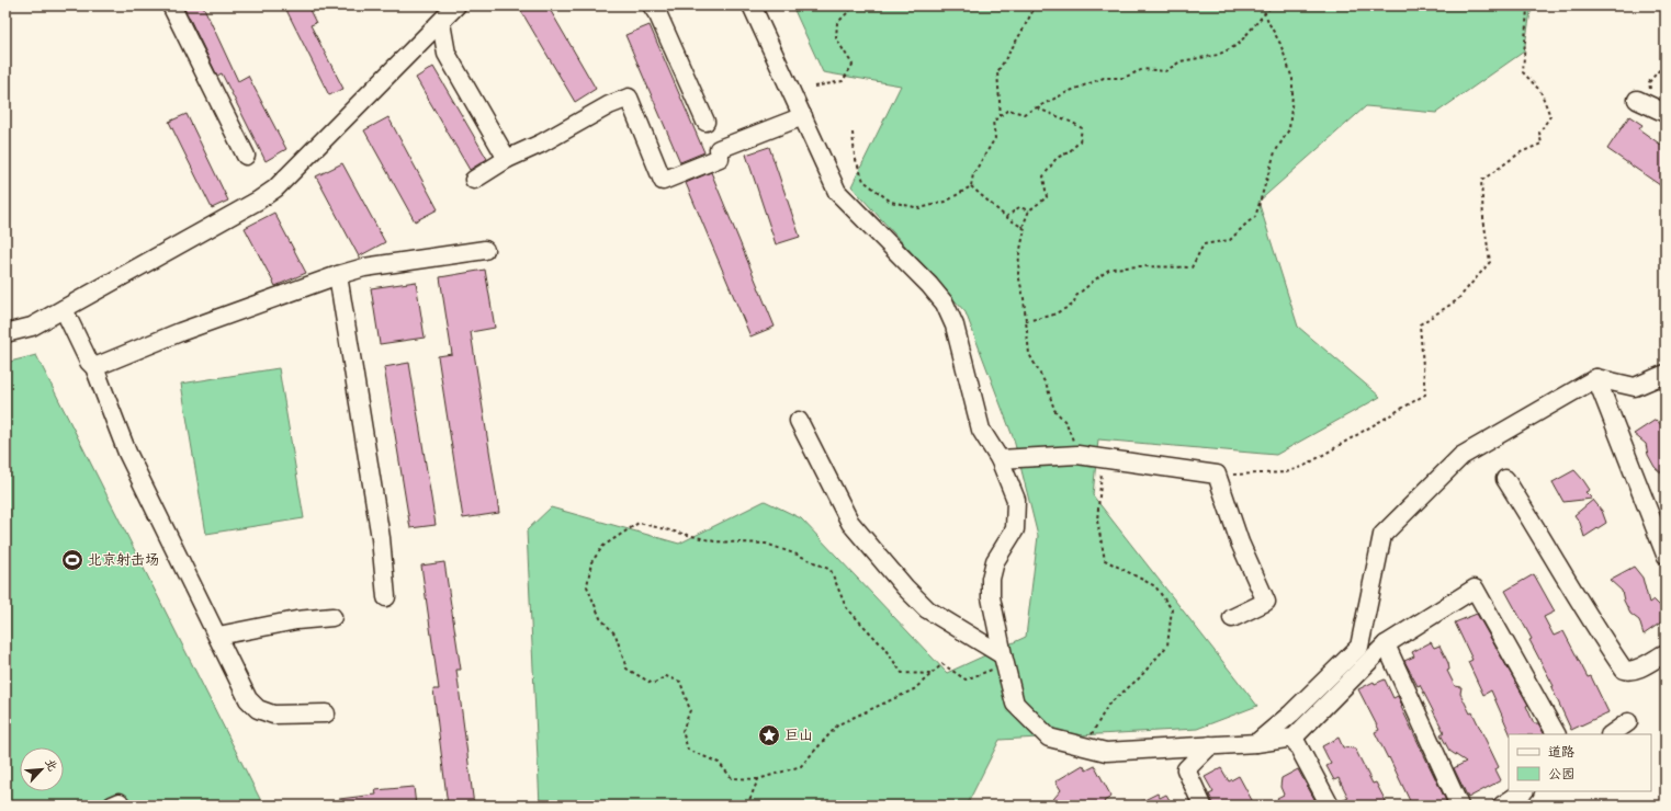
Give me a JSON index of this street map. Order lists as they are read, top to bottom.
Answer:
{
  "places": {
    "sports": ["北京射击场"],
    "place": ["巨山"]
  },
  "legend": ["道路", "公园"],
  "north": "top right"
}
